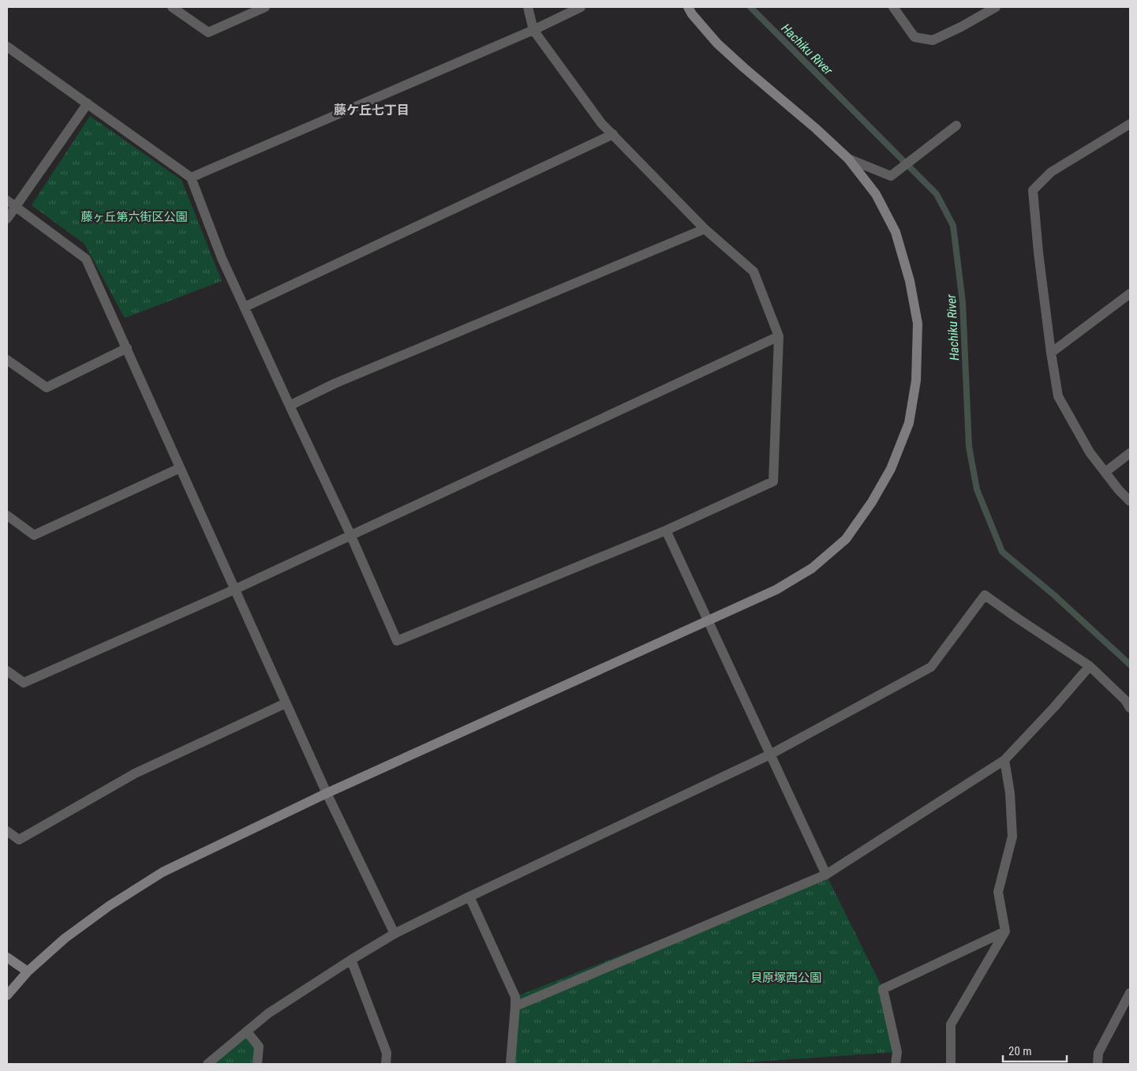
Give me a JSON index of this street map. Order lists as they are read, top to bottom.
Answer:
{
  "districts": ["藤ケ丘七丁目"],
  "water": ["Hachiku River"],
  "parks": ["藤ヶ丘第六街区公園", "貝原塚西公園"],
  "scale_bar": "20 m"
}
